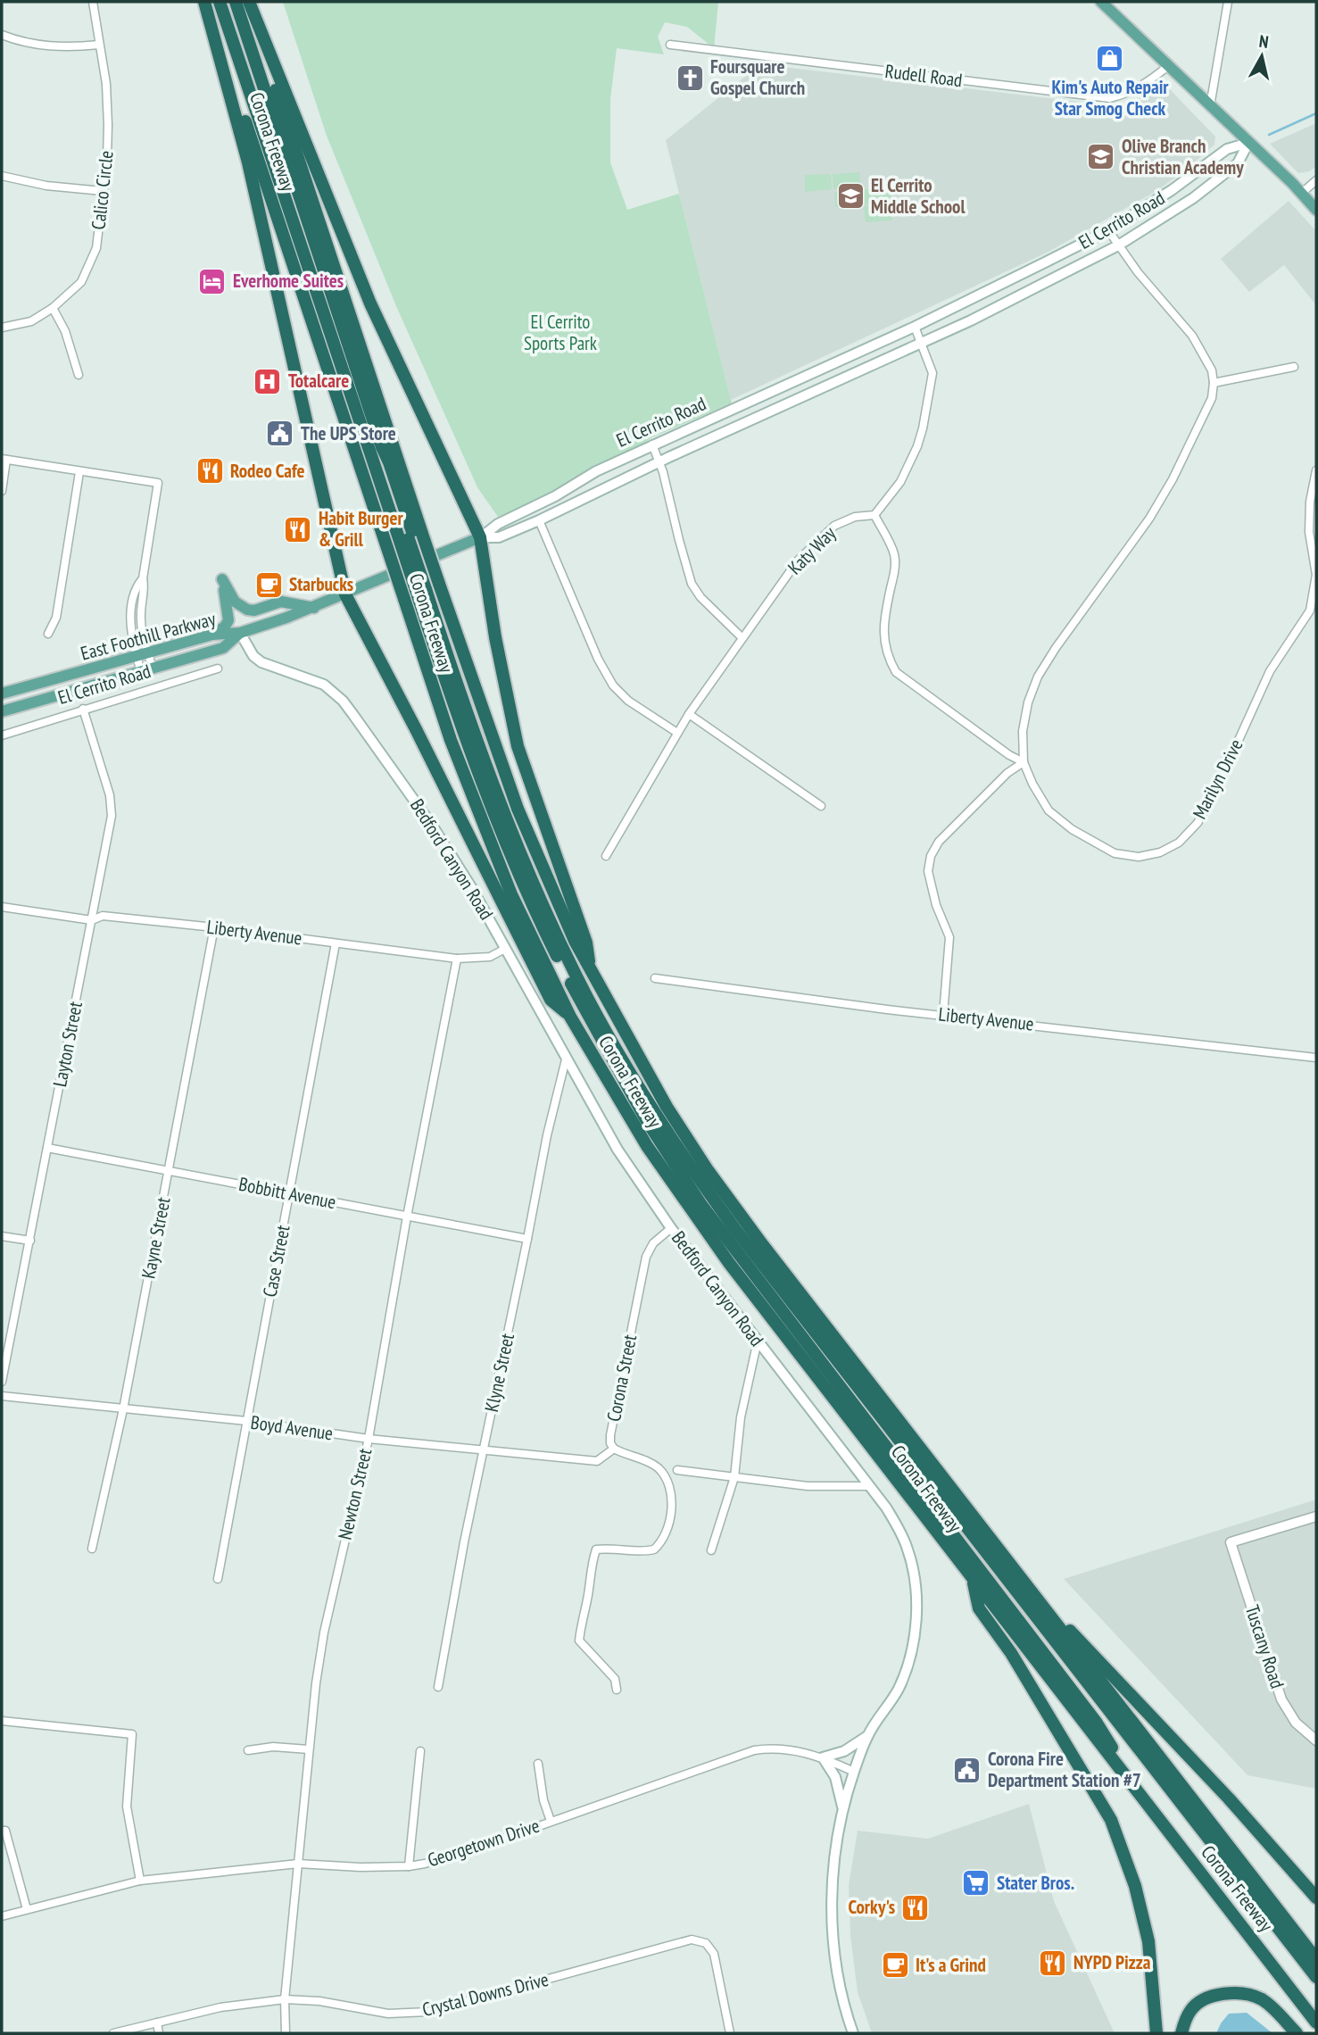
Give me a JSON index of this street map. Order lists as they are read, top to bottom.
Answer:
{
  "streets": {
    "highway": ["Corona Freeway"],
    "main road": ["El Cerrito Road", "East Foothill Parkway", "Bedford Canyon Road"],
    "street": [
      "Rudell Road",
      "Calico Circle",
      "Katy Way",
      "Marilyn Drive",
      "Liberty Avenue",
      "Layton Street",
      "Bobbitt Avenue",
      "Kayne Street",
      "Case Street",
      "Klyne Street",
      "Corona Street",
      "Boyd Avenue",
      "Newton Street",
      "Tuscany Road",
      "Georgetown Drive",
      "Crystal Downs Drive"
    ]
  },
  "crossings": [
    ["El Cerrito Road", "East Foothill Parkway"],
    ["El Cerrito Road", "Bedford Canyon Road"],
    ["El Cerrito Road", "Layton Street"],
    ["East Foothill Parkway", "Bedford Canyon Road"],
    ["Bedford Canyon Road", "Liberty Avenue"],
    ["Bedford Canyon Road", "Klyne Street"],
    ["Bedford Canyon Road", "Corona Street"],
    ["Bedford Canyon Road", "Georgetown Drive"],
    ["Liberty Avenue", "Layton Street"],
    ["Liberty Avenue", "Kayne Street"],
    ["Liberty Avenue", "Case Street"],
    ["Liberty Avenue", "Newton Street"],
    ["Layton Street", "Bobbitt Avenue"],
    ["Bobbitt Avenue", "Kayne Street"],
    ["Bobbitt Avenue", "Case Street"],
    ["Bobbitt Avenue", "Klyne Street"],
    ["Bobbitt Avenue", "Newton Street"],
    ["Kayne Street", "Boyd Avenue"],
    ["Case Street", "Boyd Avenue"],
    ["Klyne Street", "Boyd Avenue"],
    ["Corona Street", "Boyd Avenue"],
    ["Boyd Avenue", "Newton Street"],
    ["Newton Street", "Georgetown Drive"],
    ["Newton Street", "Crystal Downs Drive"]
  ],
  "parks": ["El Cerrito Sports Park"],
  "places": {
    "shop": ["Kim's Auto Repair Star Smog Check"],
    "church": ["Foursquare Gospel Church"],
    "school or university": ["Olive Branch Christian Academy", "El Cerrito Middle School"],
    "hotel": ["Everhome Suites"],
    "hospital": ["Totalcare"],
    "public building": ["The UPS Store", "Corona Fire Department Station #7"],
    "restaurant": [
      "Rodeo Cafe",
      "Habit Burger & Grill",
      "Corky's",
      "NYPD Pizza"
    ],
    "cafe": ["Starbucks", "It's a Grind"],
    "supermarket": ["Stater Bros."]
  },
  "north": "top"
}
